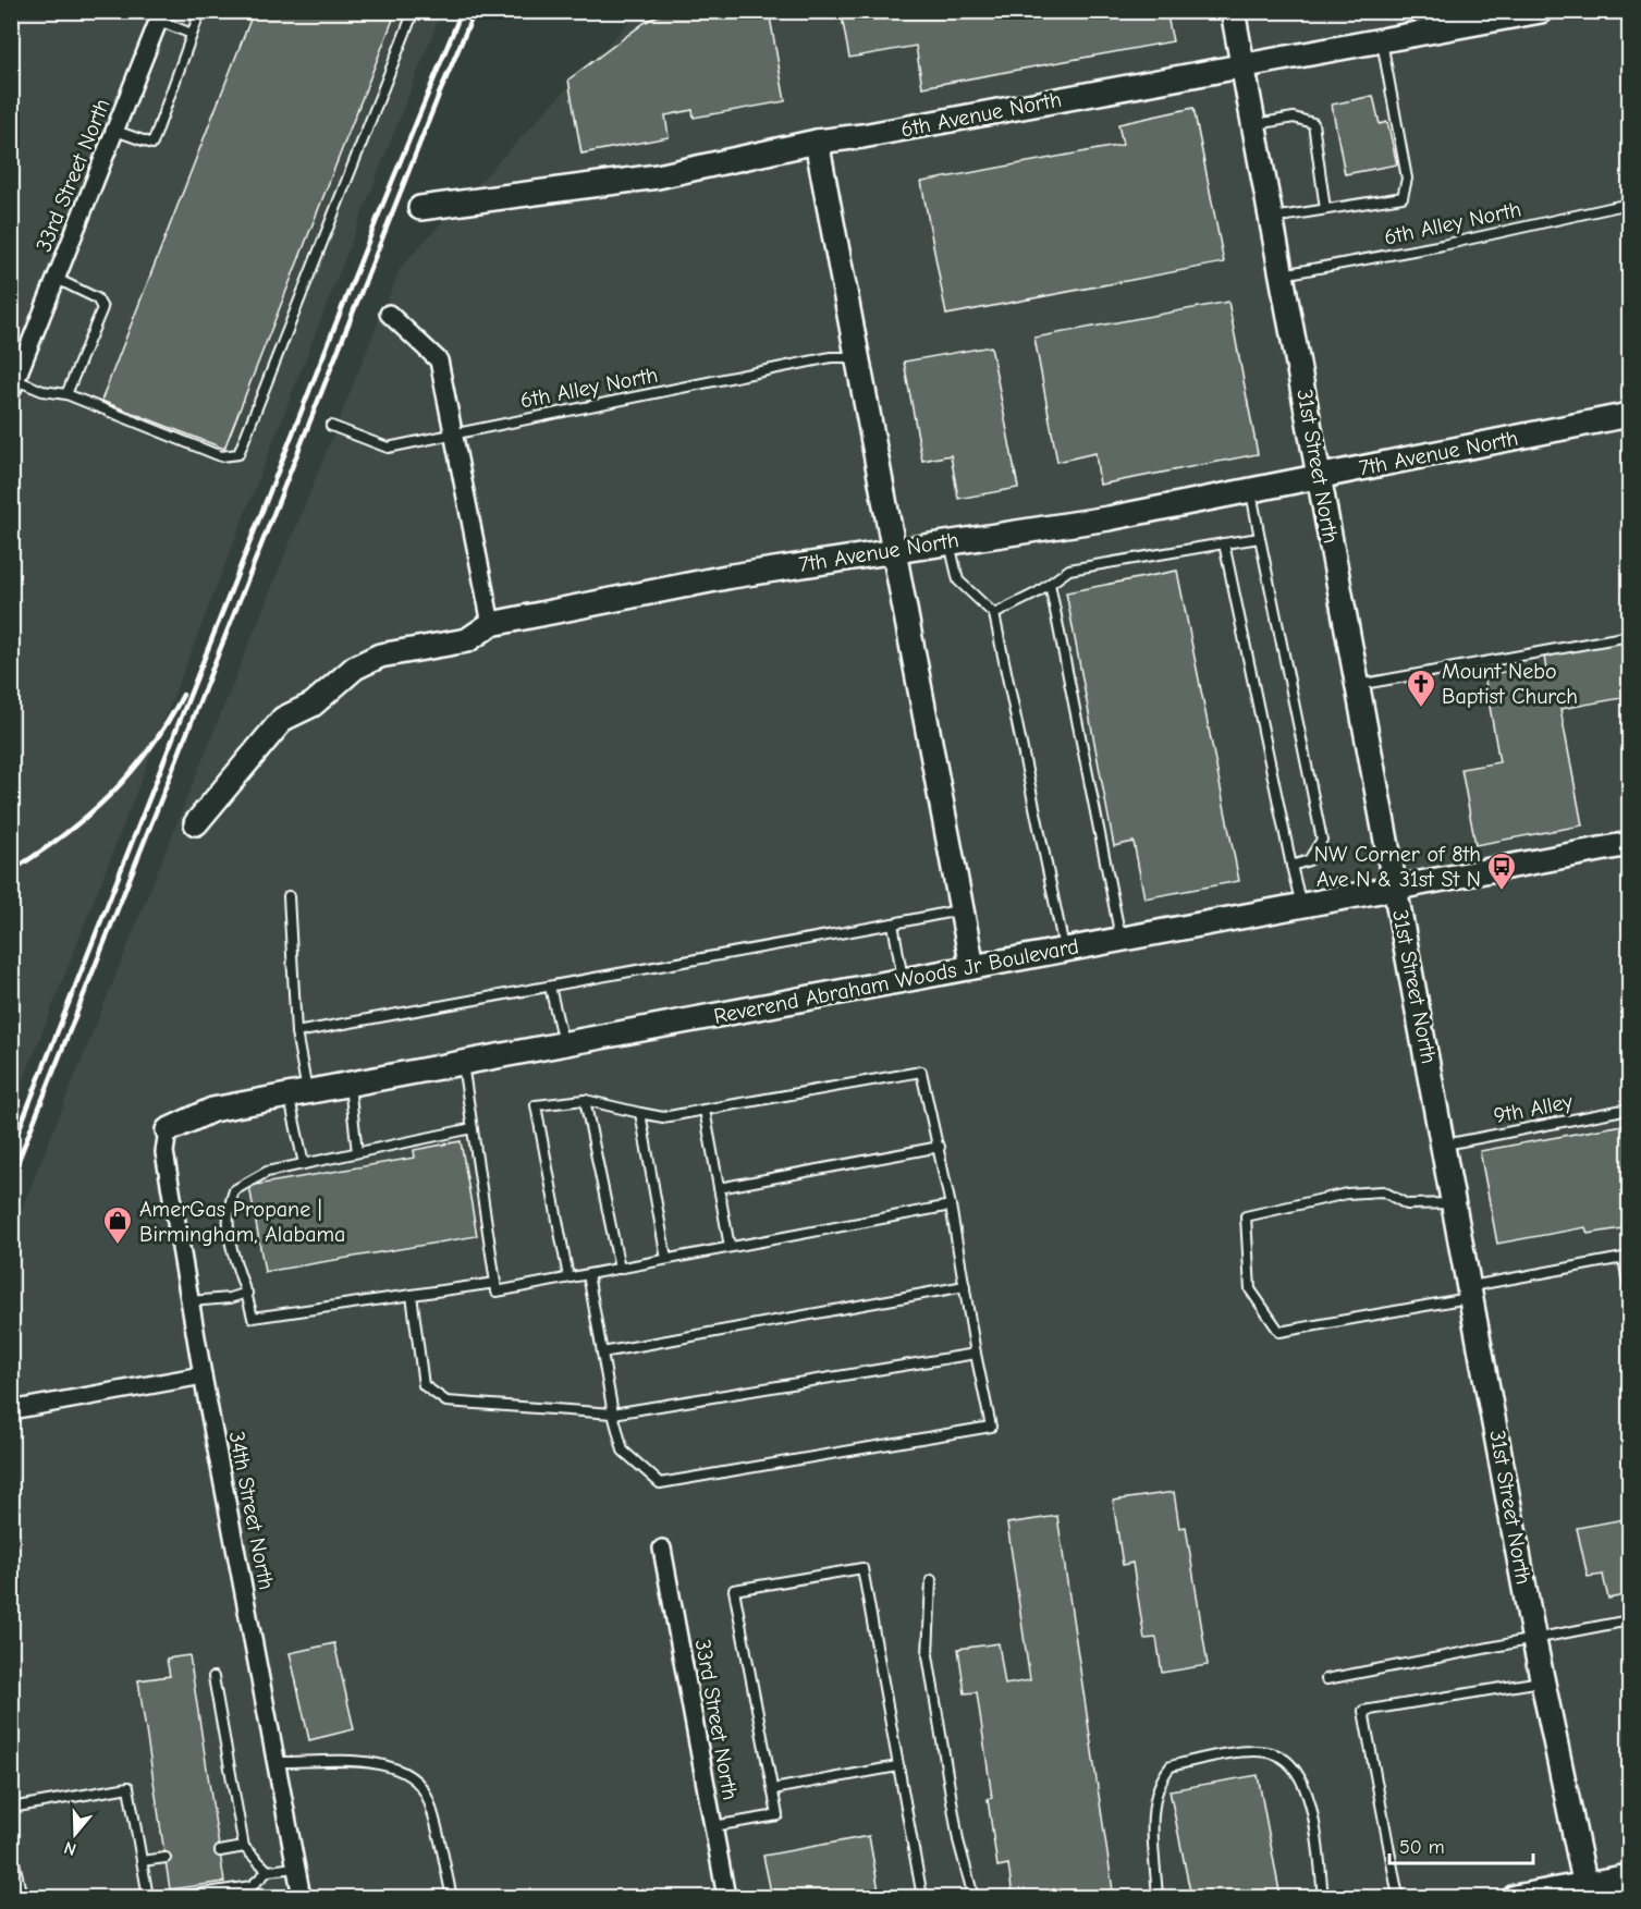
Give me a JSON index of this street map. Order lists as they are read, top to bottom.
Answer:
{
  "streets": {
    "street": [
      "6th Avenue North",
      "33rd Street North",
      "7th Avenue North",
      "31st Street North",
      "Reverend Abraham Woods Jr Boulevard",
      "34th Street North"
    ],
    "lane": ["6th Alley North", "9th Alley"]
  },
  "crossings": [
    ["6th Avenue North", "31st Street North"],
    ["6th Alley North", "31st Street North"],
    ["7th Avenue North", "31st Street North"],
    ["31st Street North", "Reverend Abraham Woods Jr Boulevard"],
    ["31st Street North", "9th Alley"],
    ["Reverend Abraham Woods Jr Boulevard", "34th Street North"]
  ],
  "places": {
    "church": ["Mount Nebo Baptist Church"],
    "bus stop": ["NW Corner of 8th Ave N & 31st St N"],
    "shop": ["AmerGas Propane | Birmingham, Alabama"]
  },
  "scale_bar": "50 m",
  "north": "bottom"
}
